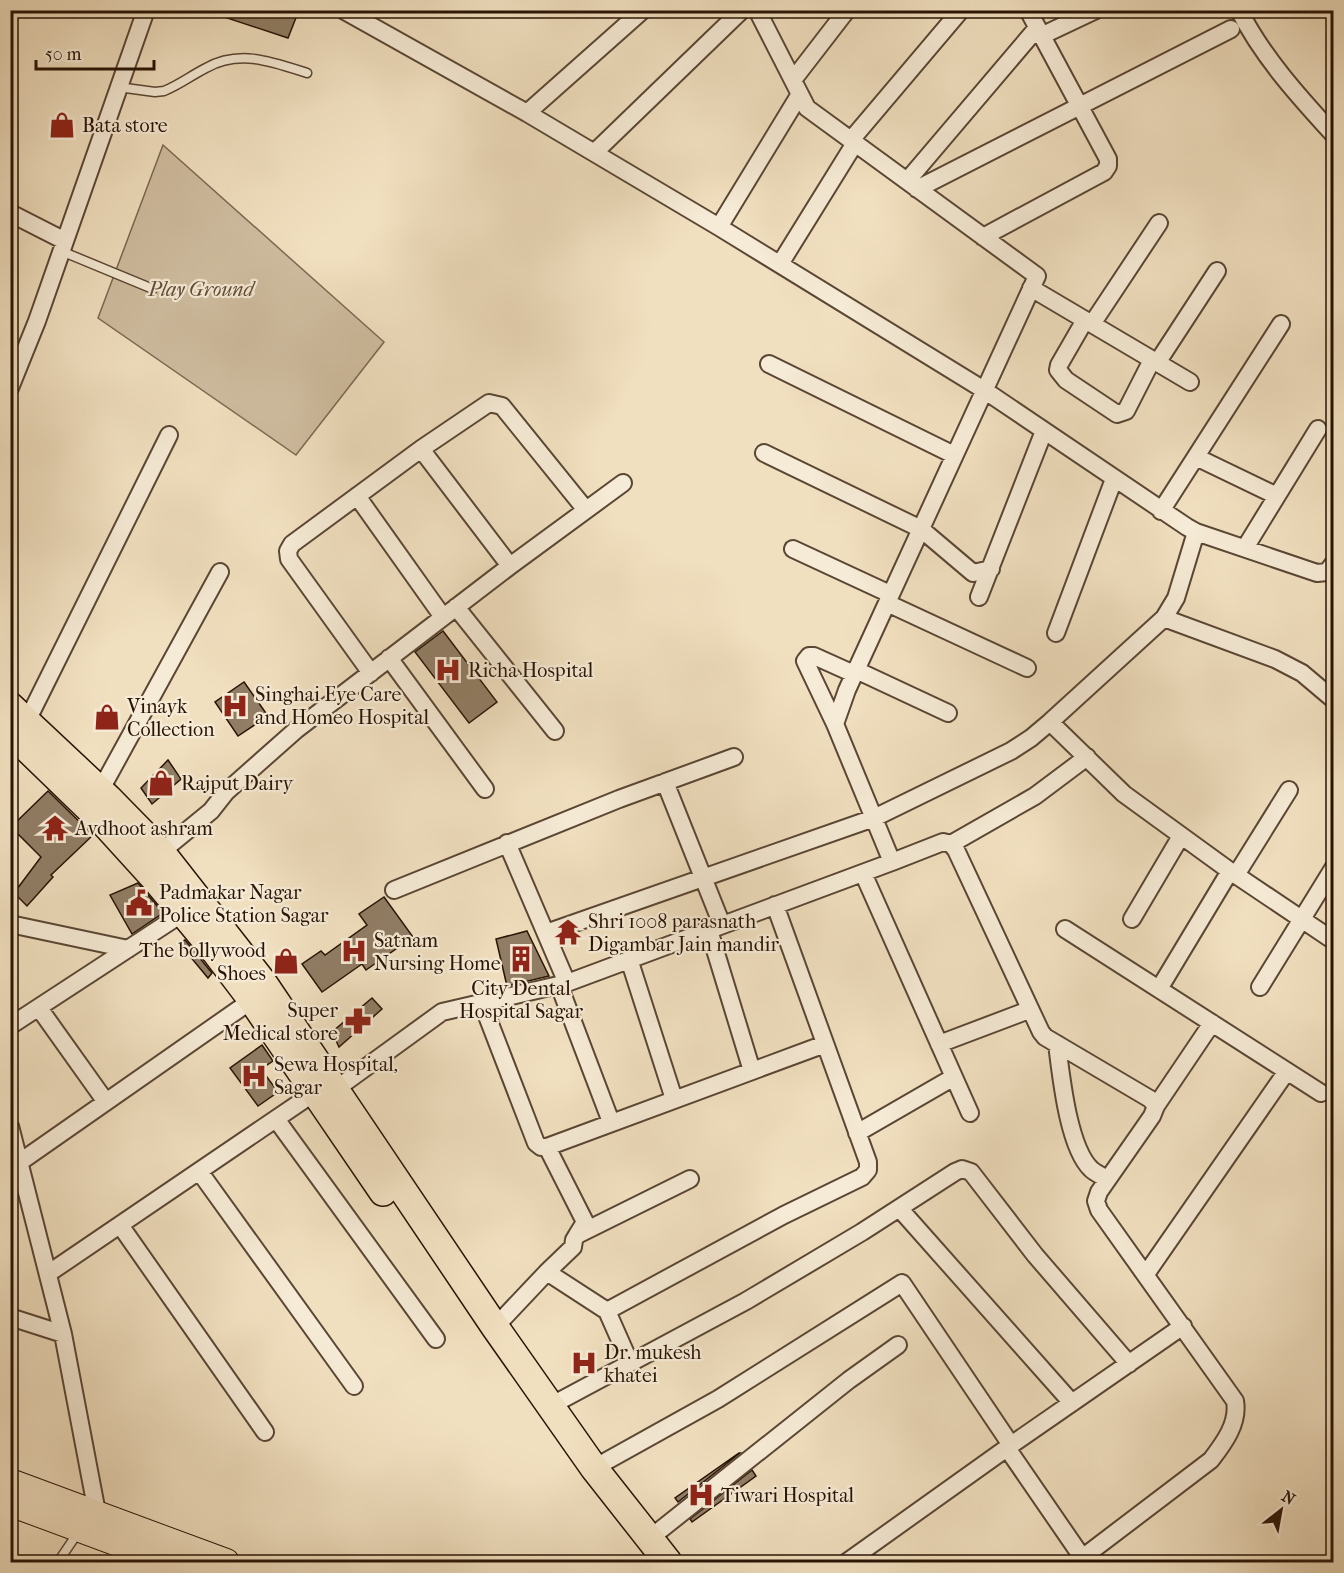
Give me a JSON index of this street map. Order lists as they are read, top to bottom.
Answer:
{
  "parks": ["Play Ground"],
  "places": {
    "shop": [
      "Bata store",
      "Vinayk Collection",
      "Rajput Dairy",
      "The bollywood Shoes"
    ],
    "hospital": [
      "Richa Hospital",
      "Singhai Eye Care and Homeo Hospital",
      "Satnam Nursing Home",
      "Sewa Hospital, Sagar",
      "Dr. mukesh khatei",
      "Tiwari Hospital"
    ],
    "temple": ["Avdhoot ashram", "Shri 1008 parasnath Digambar Jain mandir"],
    "public building": ["Padmakar Nagar Police Station Sagar"],
    "building": ["City Dental Hospital Sagar"],
    "pharmacy": ["Super Medical store"]
  },
  "scale_bar": "50 m",
  "north": "top right"
}
